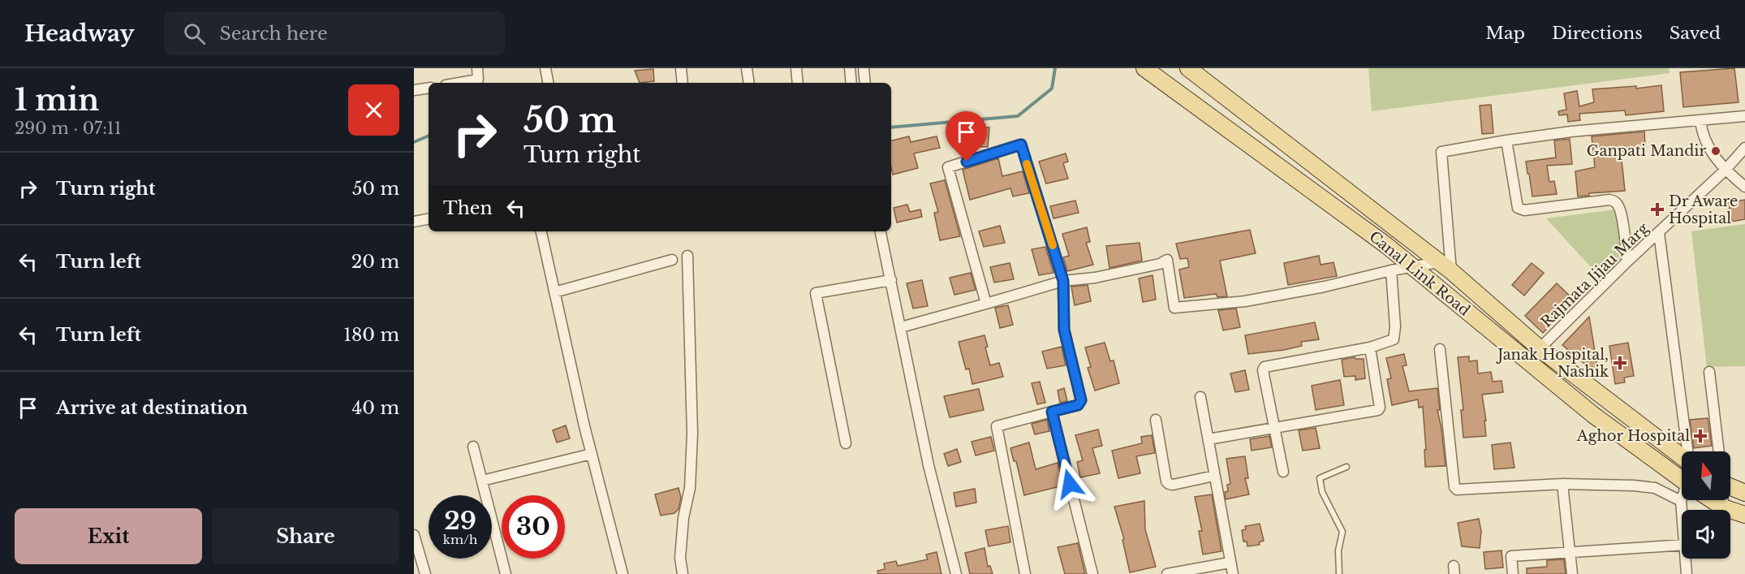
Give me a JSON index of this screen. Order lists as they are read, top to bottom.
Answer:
{
  "streets": {
    "main road": ["Canal Link Road"],
    "street": ["Rajmata Jijau Marg"]
  },
  "crossings": [
    ["Canal Link Road", "Rajmata Jijau Marg"]
  ],
  "places": {
    "other": ["Ganpati Mandir"],
    "health": ["Dr Aware Hospital", "Janak Hospital, Nashik", "Aghor Hospital"]
  },
  "north": "top",
  "page": {
    "header": "Headway",
    "search": "Search here",
    "nav": ["Map", "Directions", "Saved"],
    "heading": ["1 min", "290 m · 07:11"],
    "turn": ["50 m", "Turn right"],
    "list": [
      {
        "name": "Turn right",
        "value": "50 m"
      },
      {
        "name": "Turn left",
        "value": "20 m"
      },
      {
        "name": "Turn left",
        "value": "180 m"
      },
      {
        "name": "Arrive at destination",
        "value": "40 m"
      }
    ],
    "then": "Then",
    "speed": "29 km/h",
    "limit": "30",
    "buttons": ["Exit", "Share"]
  }
}
